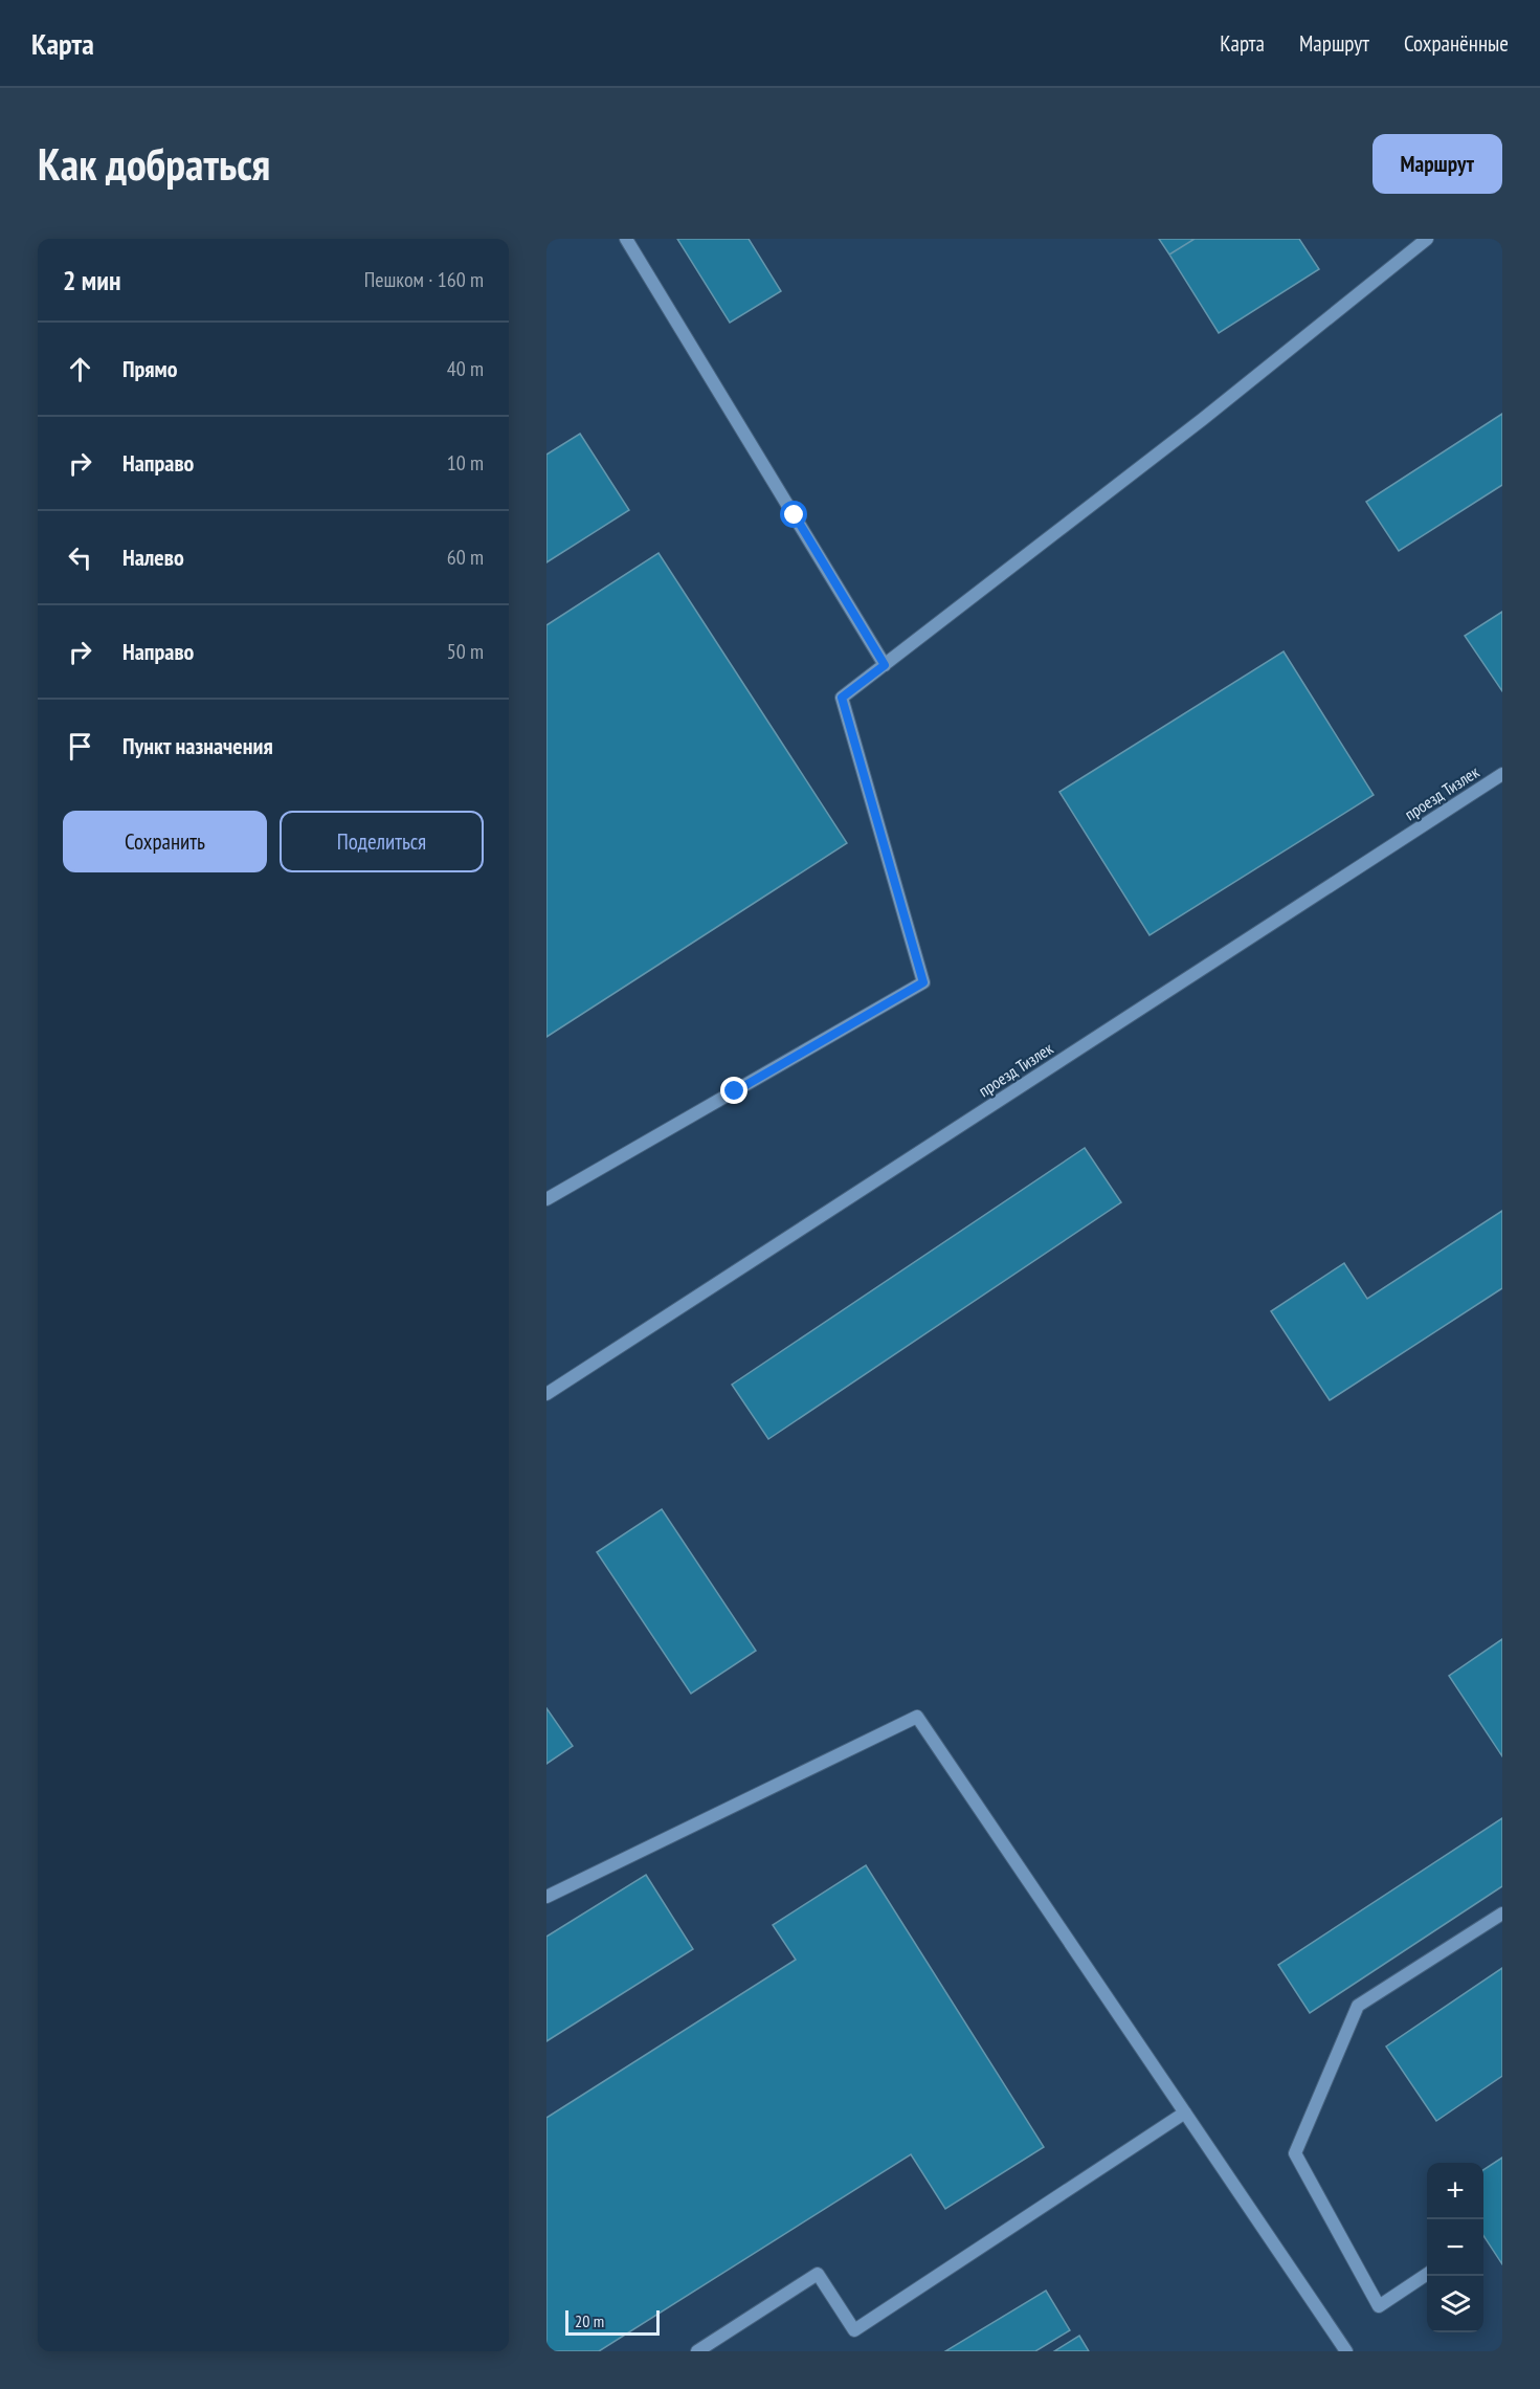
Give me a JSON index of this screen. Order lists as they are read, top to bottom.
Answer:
{
  "streets": {
    "street": ["проезд Тизлек"]
  },
  "scale_bar": "20 m",
  "page": {
    "header": "Карта",
    "nav": ["Карта", "Маршрут", "Сохранённые"],
    "buttons": [
      "Маршрут",
      ["Сохранить", "Поделиться"]
    ],
    "title": "Как добраться",
    "heading": ["2 мин", "Пешком · 160 m"],
    "list": [
      ["Прямо", "40 m"],
      ["Направо", "10 m"],
      ["Налево", "60 m"],
      ["Направо", "50 m"],
      "Пункт назначения"
    ],
    "map_buttons": ["+", "−"],
    "scale": "20 m"
  }
}
